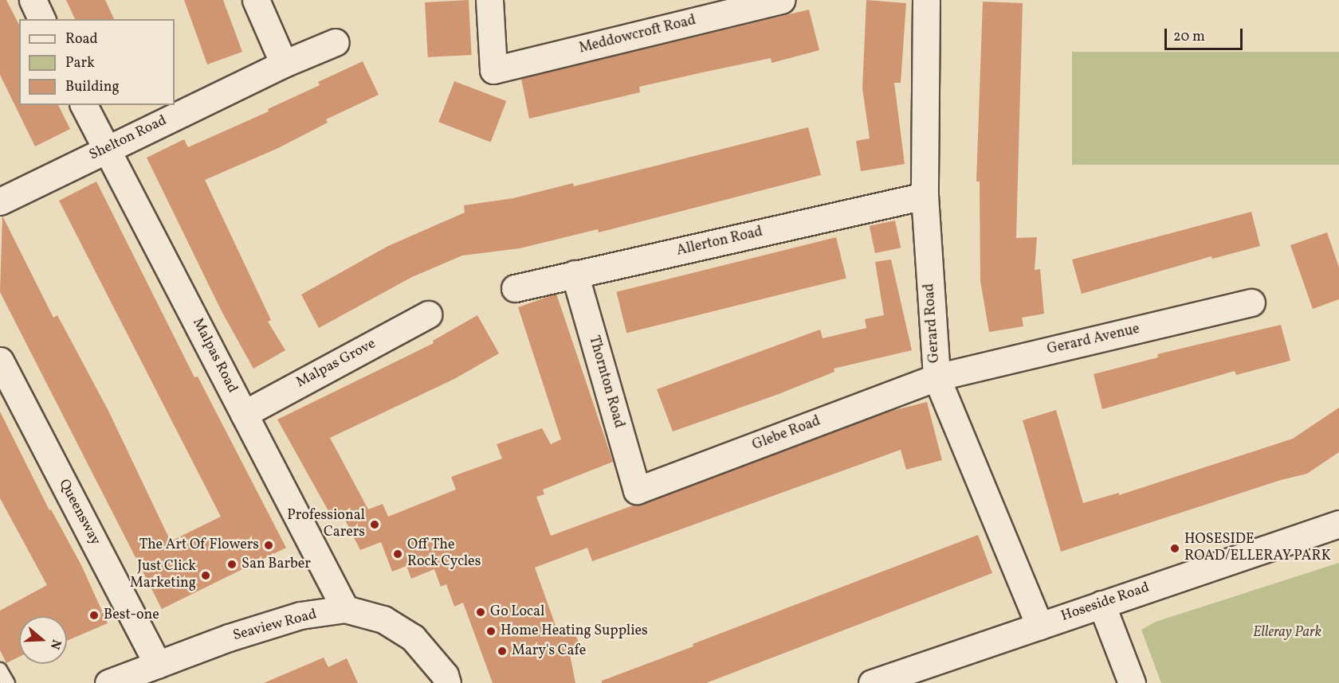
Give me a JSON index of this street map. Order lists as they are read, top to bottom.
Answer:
{
  "streets": {
    "street": [
      "Meddowcroft Road",
      "Shelton Road",
      "Allerton Road",
      "Gerard Road",
      "Gerard Avenue",
      "Malpas Road",
      "Malpas Grove",
      "Thornton Road",
      "Glebe Road",
      "Queensway",
      "Hoseside Road",
      "Seaview Road"
    ]
  },
  "crossings": [
    ["Shelton Road", "Malpas Road"],
    ["Allerton Road", "Gerard Road"],
    ["Allerton Road", "Thornton Road"],
    ["Gerard Road", "Gerard Avenue"],
    ["Gerard Road", "Glebe Road"],
    ["Gerard Road", "Hoseside Road"],
    ["Gerard Avenue", "Glebe Road"],
    ["Malpas Road", "Malpas Grove"],
    ["Malpas Road", "Seaview Road"],
    ["Thornton Road", "Glebe Road"],
    ["Queensway", "Seaview Road"]
  ],
  "parks": ["Elleray Park"],
  "places": [
    "Professional Carers",
    "The Art Of Flowers",
    "HOSESIDE ROAD/ELLERAY PARK",
    "Off The Rock Cycles",
    "San Barber",
    "Just Click Marketing",
    "Go Local",
    "Best-one",
    "Home Heating Supplies",
    "Mary's Cafe"
  ],
  "legend": ["Road", "Park", "Building"],
  "scale_bar": "20 m",
  "north": "right"
}
